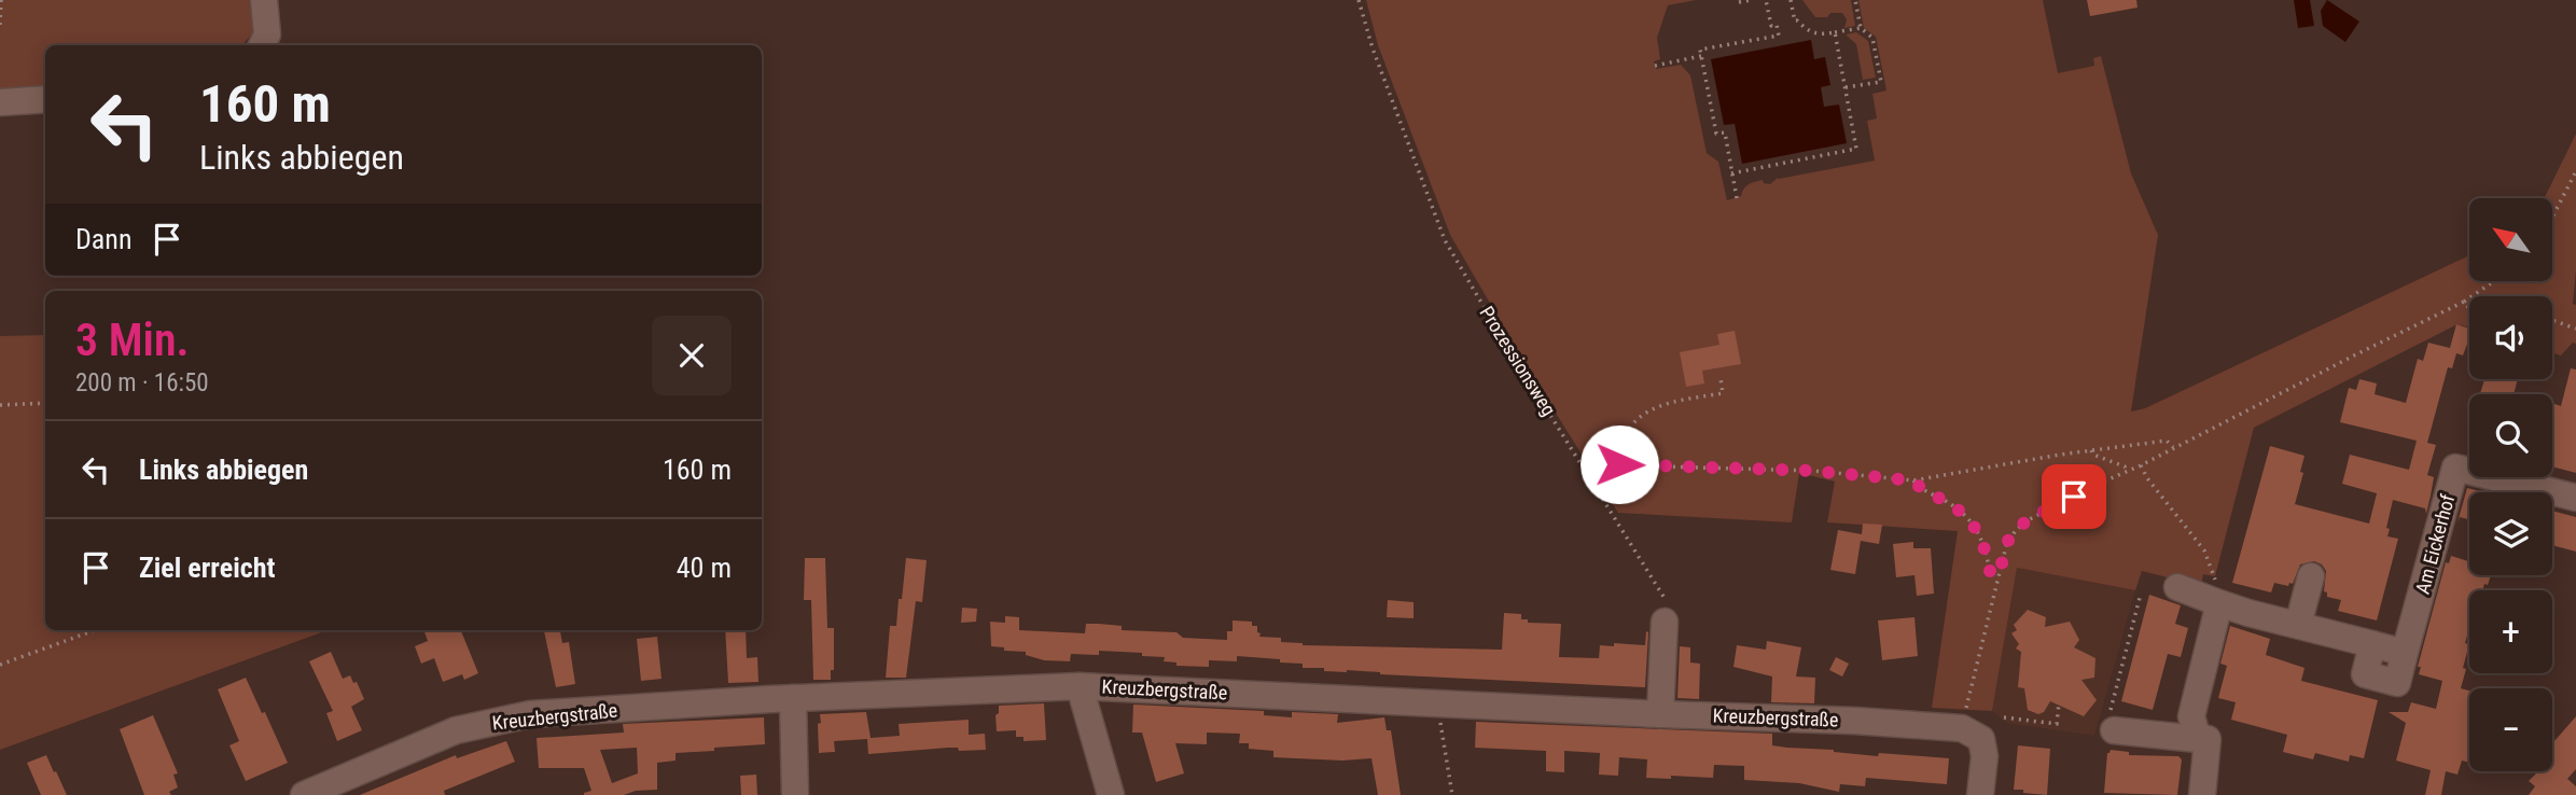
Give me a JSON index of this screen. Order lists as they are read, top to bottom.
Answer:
{
  "streets": {
    "street": ["Am Eickerhof", "Kreuzbergstraße"],
    "path": ["Prozessionsweg"]
  },
  "north": "top left",
  "page": {
    "turn": ["160 m", "Links abbiegen"],
    "map_buttons": ["+", "−"],
    "then": "Dann",
    "heading": ["3 Min.", "200 m · 16:50"],
    "list": [
      {
        "name": "Links abbiegen",
        "value": "160 m"
      },
      {
        "name": "Ziel erreicht",
        "value": "40 m"
      }
    ]
  }
}
